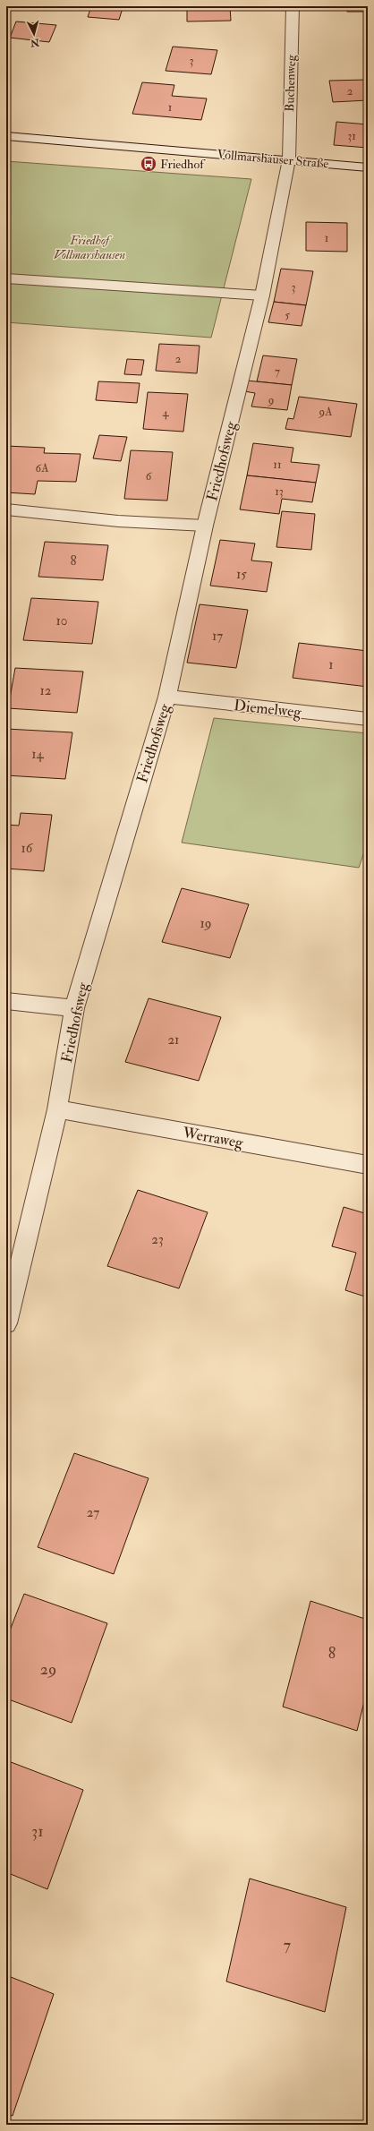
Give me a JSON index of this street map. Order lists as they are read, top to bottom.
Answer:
{
  "streets": {
    "street": [
      "Buchenweg",
      "Vollmarshäuser Straße",
      "Friedhofsweg",
      "Diemelweg",
      "Werraweg"
    ]
  },
  "crossings": [
    ["Buchenweg", "Vollmarshäuser Straße"],
    ["Buchenweg", "Friedhofsweg"],
    ["Vollmarshäuser Straße", "Friedhofsweg"],
    ["Friedhofsweg", "Diemelweg"],
    ["Friedhofsweg", "Werraweg"]
  ],
  "parks": ["Friedhof Vollmarshausen"],
  "places": {
    "bus stop": ["Friedhof"]
  },
  "house_numbers": [
    "3",
    "2",
    "1",
    "31",
    "1",
    "3",
    "5",
    "2",
    "7",
    "9",
    "9A",
    "4",
    "11",
    "6A",
    "6",
    "13",
    "8",
    "15",
    "10",
    "17",
    "1",
    "12",
    "14",
    "16",
    "19",
    "21",
    "23",
    "27",
    "8",
    "29",
    "31",
    "7"
  ],
  "north": "bottom"
}
